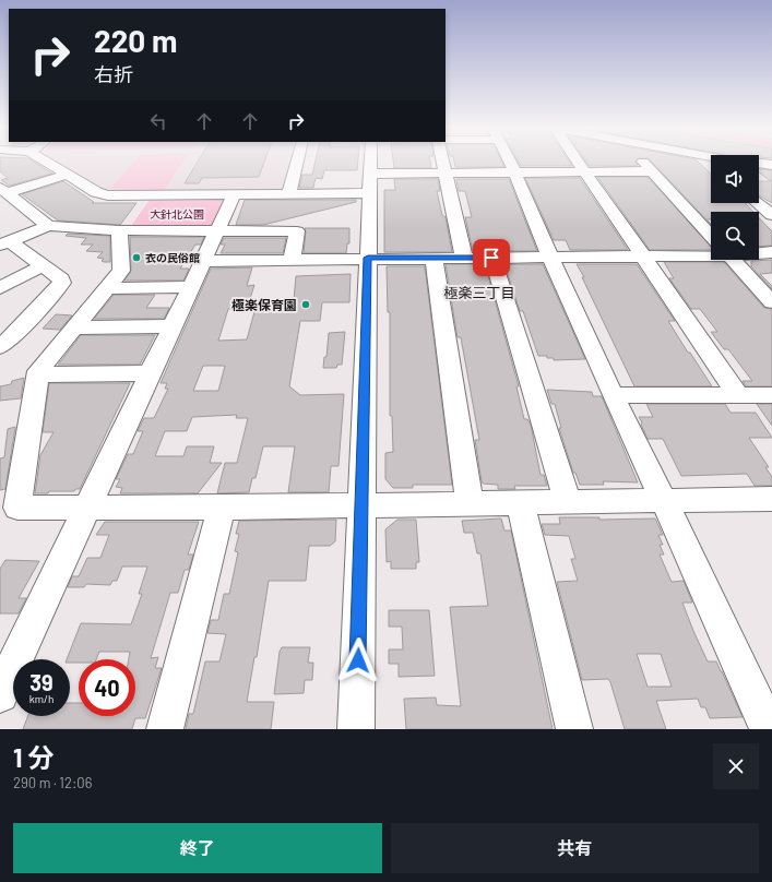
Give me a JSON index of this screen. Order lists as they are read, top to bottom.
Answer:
{
  "districts": ["極楽三丁目"],
  "parks": ["大針北公園"],
  "places": ["衣の民俗館", "極楽保育園"],
  "page": {
    "turn": ["220 m", "右折"],
    "speed": "39 km/h",
    "limit": "40",
    "heading": ["1 分", "290 m · 12:06"],
    "buttons": ["終了", "共有"]
  }
}
